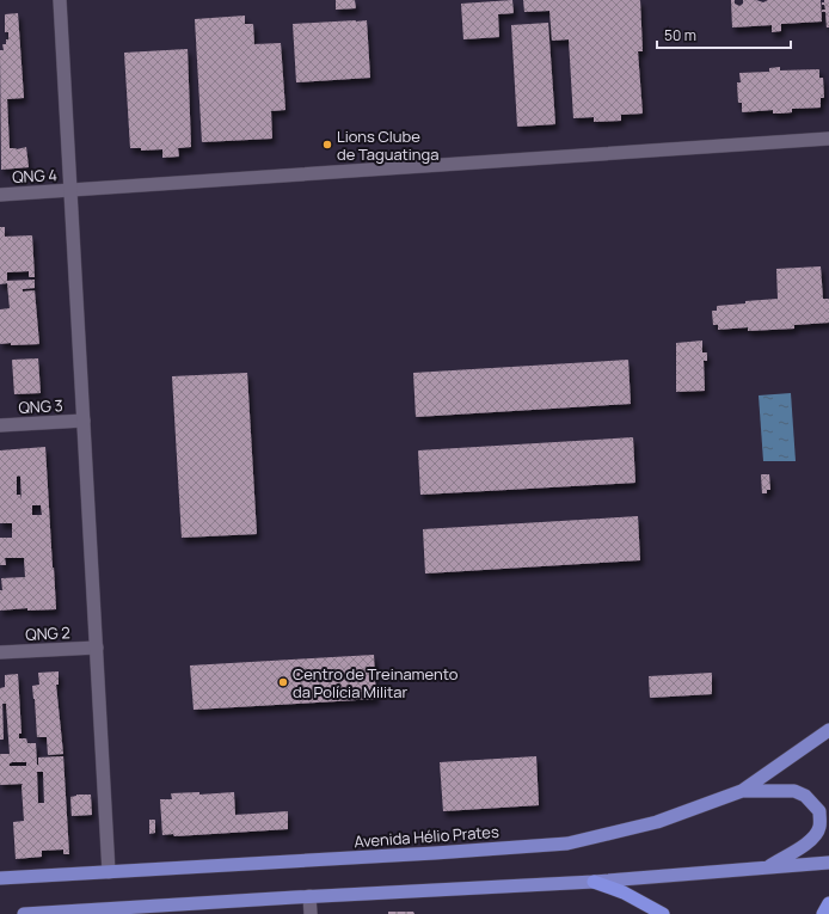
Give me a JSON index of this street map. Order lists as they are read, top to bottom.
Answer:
{
  "streets": {
    "main road": ["Avenida Hélio Prates"],
    "street": ["QNG 4", "QNG 3", "QNG 2"]
  },
  "places": ["Lions Clube de Taguatinga", "Centro de Treinamento da Polícia Militar"],
  "scale_bar": "50 m"
}
